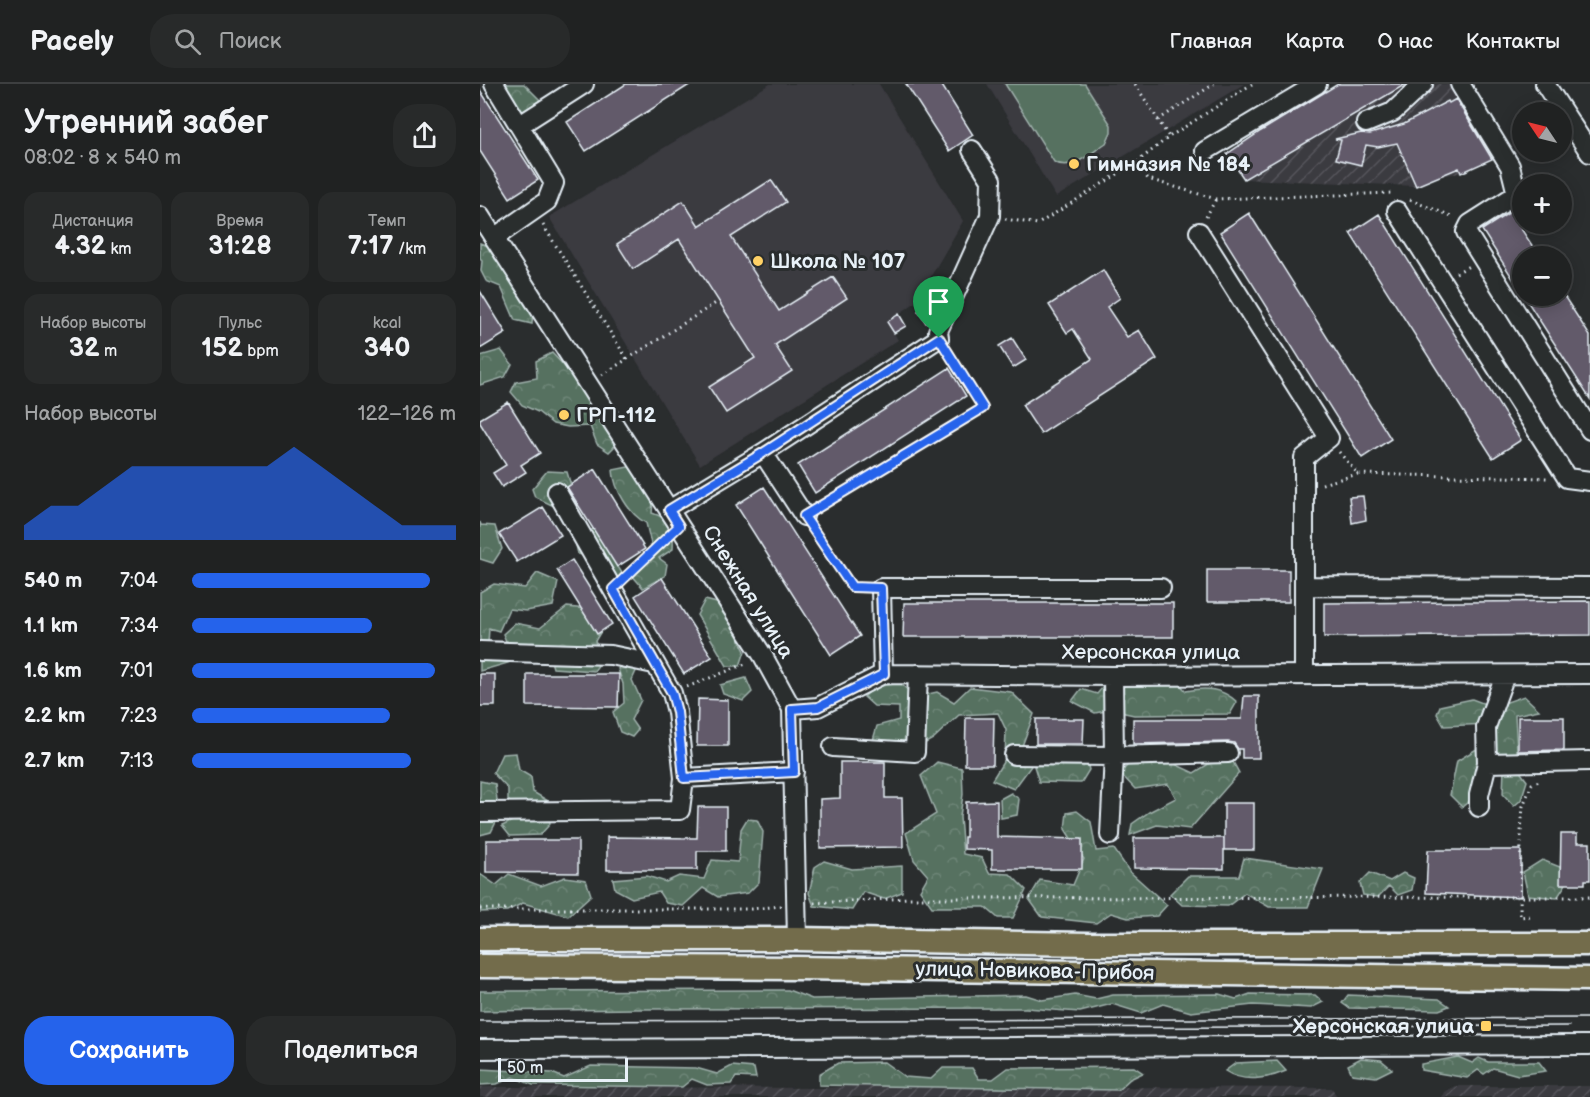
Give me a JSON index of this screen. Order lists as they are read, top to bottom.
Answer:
{
  "streets": {
    "main road": ["улица Новикова-Прибоя"],
    "street": ["Снежная улица", "Херсонская улица"]
  },
  "crossings": [
    ["Снежная улица", "Херсонская улица"],
    ["Снежная улица", "улица Новикова-Прибоя"]
  ],
  "places": {
    "other": ["Гимназия № 184", "Школа № 107", "ГРП-112"],
    "transit": ["Херсонская улица"]
  },
  "scale_bar": "50 m",
  "north": "top left",
  "page": {
    "header": "Pacely",
    "search": "Поиск",
    "nav": [
      "Главная",
      "Карта",
      "О нас",
      "Контакты"
    ],
    "heading": ["Утренний забег", "08:02 · 8 × 540 m"],
    "map_buttons": ["+", "−"],
    "stats": [
      ["Дистанция", "4.32 km"],
      ["Время", "31:28"],
      ["Темп", "7:17 /km"],
      ["Набор высоты", "32 m"],
      ["Пульс", "152 bpm"],
      ["kcal", "340"]
    ],
    "chart": ["Набор высоты", "122–126 m"],
    "list": [
      {
        "name": "540 m",
        "note": "7:04"
      },
      {
        "name": "1.1 km",
        "note": "7:34"
      },
      {
        "name": "1.6 km",
        "note": "7:01"
      },
      {
        "name": "2.2 km",
        "note": "7:23"
      },
      {
        "name": "2.7 km",
        "note": "7:13"
      }
    ],
    "buttons": ["Сохранить", "Поделиться"],
    "scale": "50 m"
  }
}
